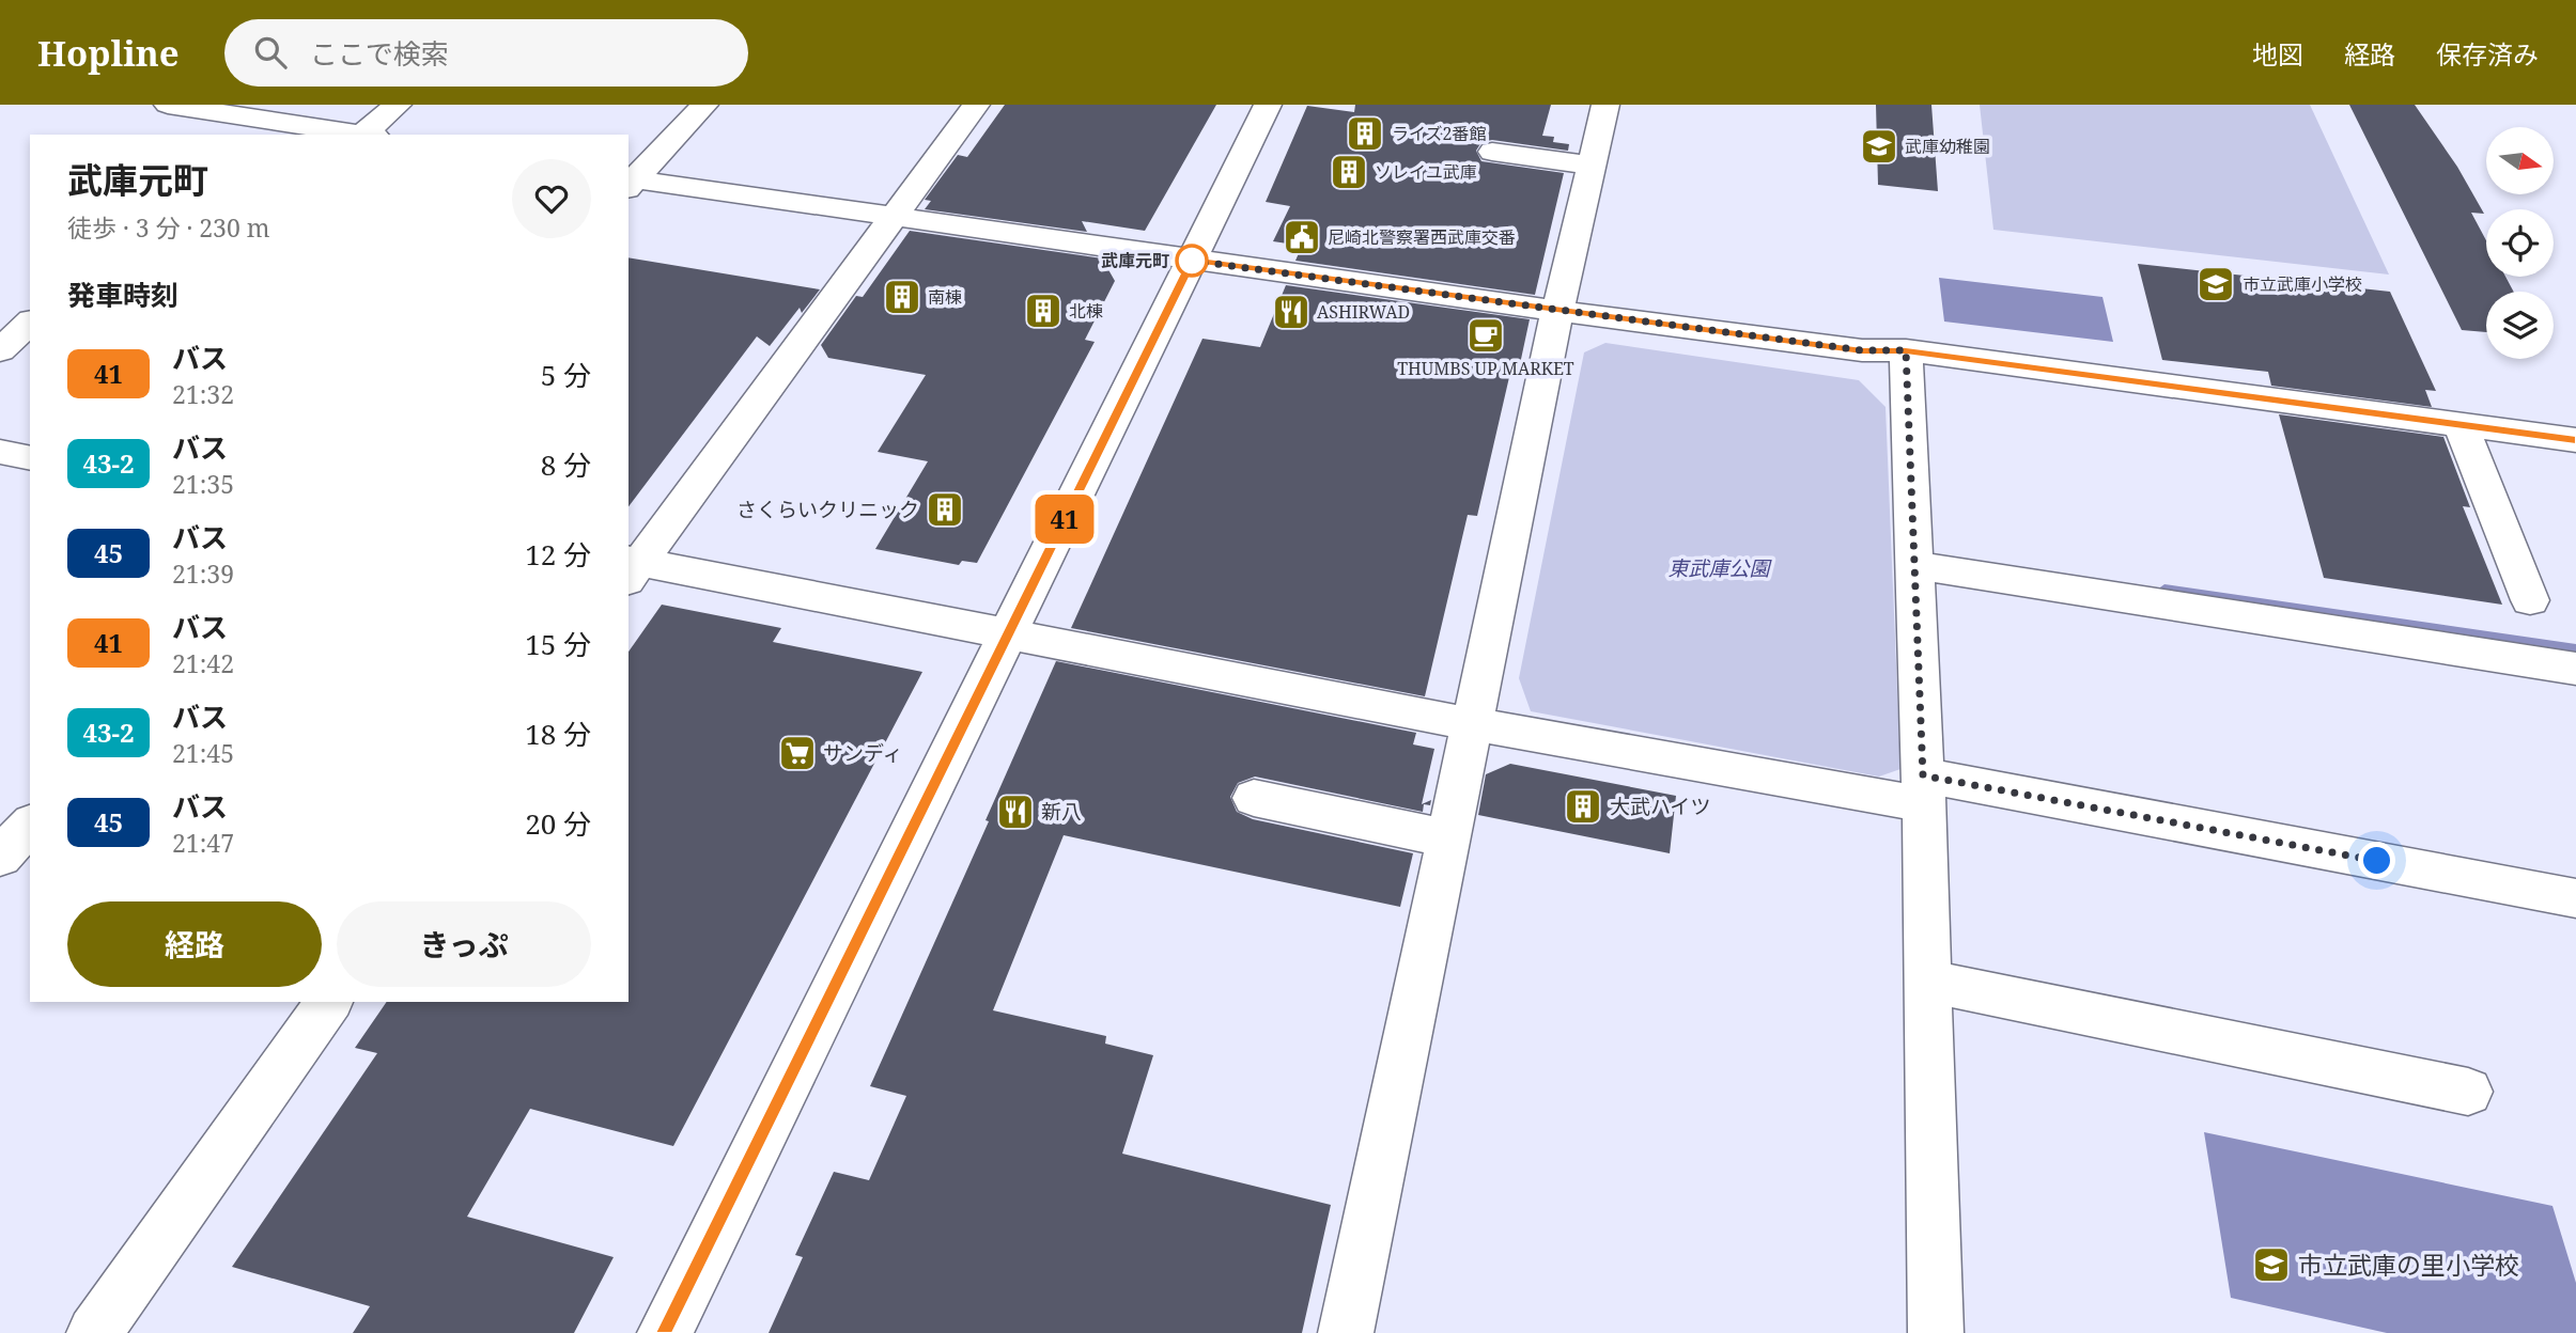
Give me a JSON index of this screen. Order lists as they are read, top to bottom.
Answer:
{
  "parks": ["東武庫公園"],
  "places": {
    "building": [
      "ライズ2番館",
      "ソレイユ武庫",
      "南棟",
      "北棟",
      "さくらいクリニック",
      "大武ハイツ"
    ],
    "school or university": ["武庫幼稚園", "市立武庫小学校", "市立武庫の里小学校"],
    "public building": ["尼崎北警察署西武庫交番"],
    "other": ["武庫元町"],
    "restaurant": ["ASHIRWAD", "新八"],
    "cafe": ["THUMBS UP MARKET"],
    "supermarket": ["サンディ"]
  },
  "lines": ["bus line 41"],
  "north": "right",
  "page": {
    "header": "Hopline",
    "search": "ここで検索",
    "nav": ["地図", "経路", "保存済み"],
    "on_map": "41",
    "heading": [
      ["武庫元町", "徒歩 · 3 分 · 230 m"],
      "発車時刻"
    ],
    "list": [
      {
        "mark": "41",
        "name": "バス",
        "note": "21:32",
        "value": "5 分"
      },
      {
        "mark": "43-2",
        "name": "バス",
        "note": "21:35",
        "value": "8 分"
      },
      {
        "mark": "45",
        "name": "バス",
        "note": "21:39",
        "value": "12 分"
      },
      {
        "mark": "41",
        "name": "バス",
        "note": "21:42",
        "value": "15 分"
      },
      {
        "mark": "43-2",
        "name": "バス",
        "note": "21:45",
        "value": "18 分"
      },
      {
        "mark": "45",
        "name": "バス",
        "note": "21:47",
        "value": "20 分"
      }
    ],
    "buttons": ["経路", "きっぷ"]
  }
}
